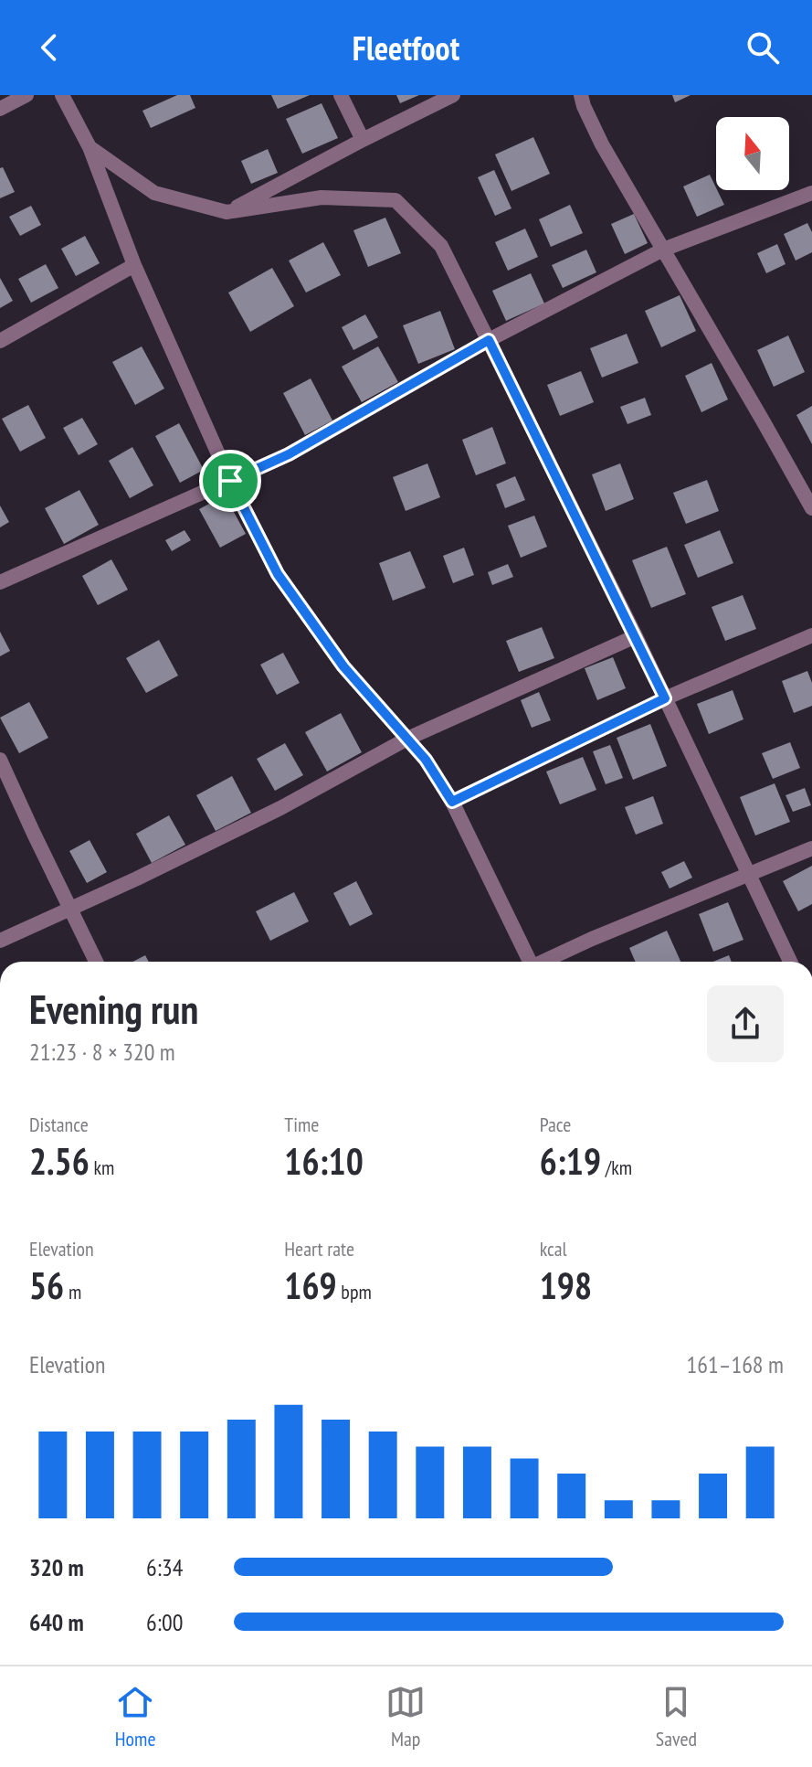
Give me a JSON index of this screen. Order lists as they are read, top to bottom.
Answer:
{
  "north": "top",
  "page": {
    "header": "Fleetfoot",
    "heading": ["Evening run", "21:23 · 8 × 320 m"],
    "stats": [
      ["Distance", "2.56 km"],
      ["Time", "16:10"],
      ["Pace", "6:19 /km"],
      ["Elevation", "56 m"],
      ["Heart rate", "169 bpm"],
      ["kcal", "198"]
    ],
    "chart": ["Elevation", "161–168 m"],
    "list": [
      {
        "name": "320 m",
        "note": "6:34"
      },
      {
        "name": "640 m",
        "note": "6:00"
      }
    ],
    "tabs": ["Home", "Map", "Saved"]
  }
}
